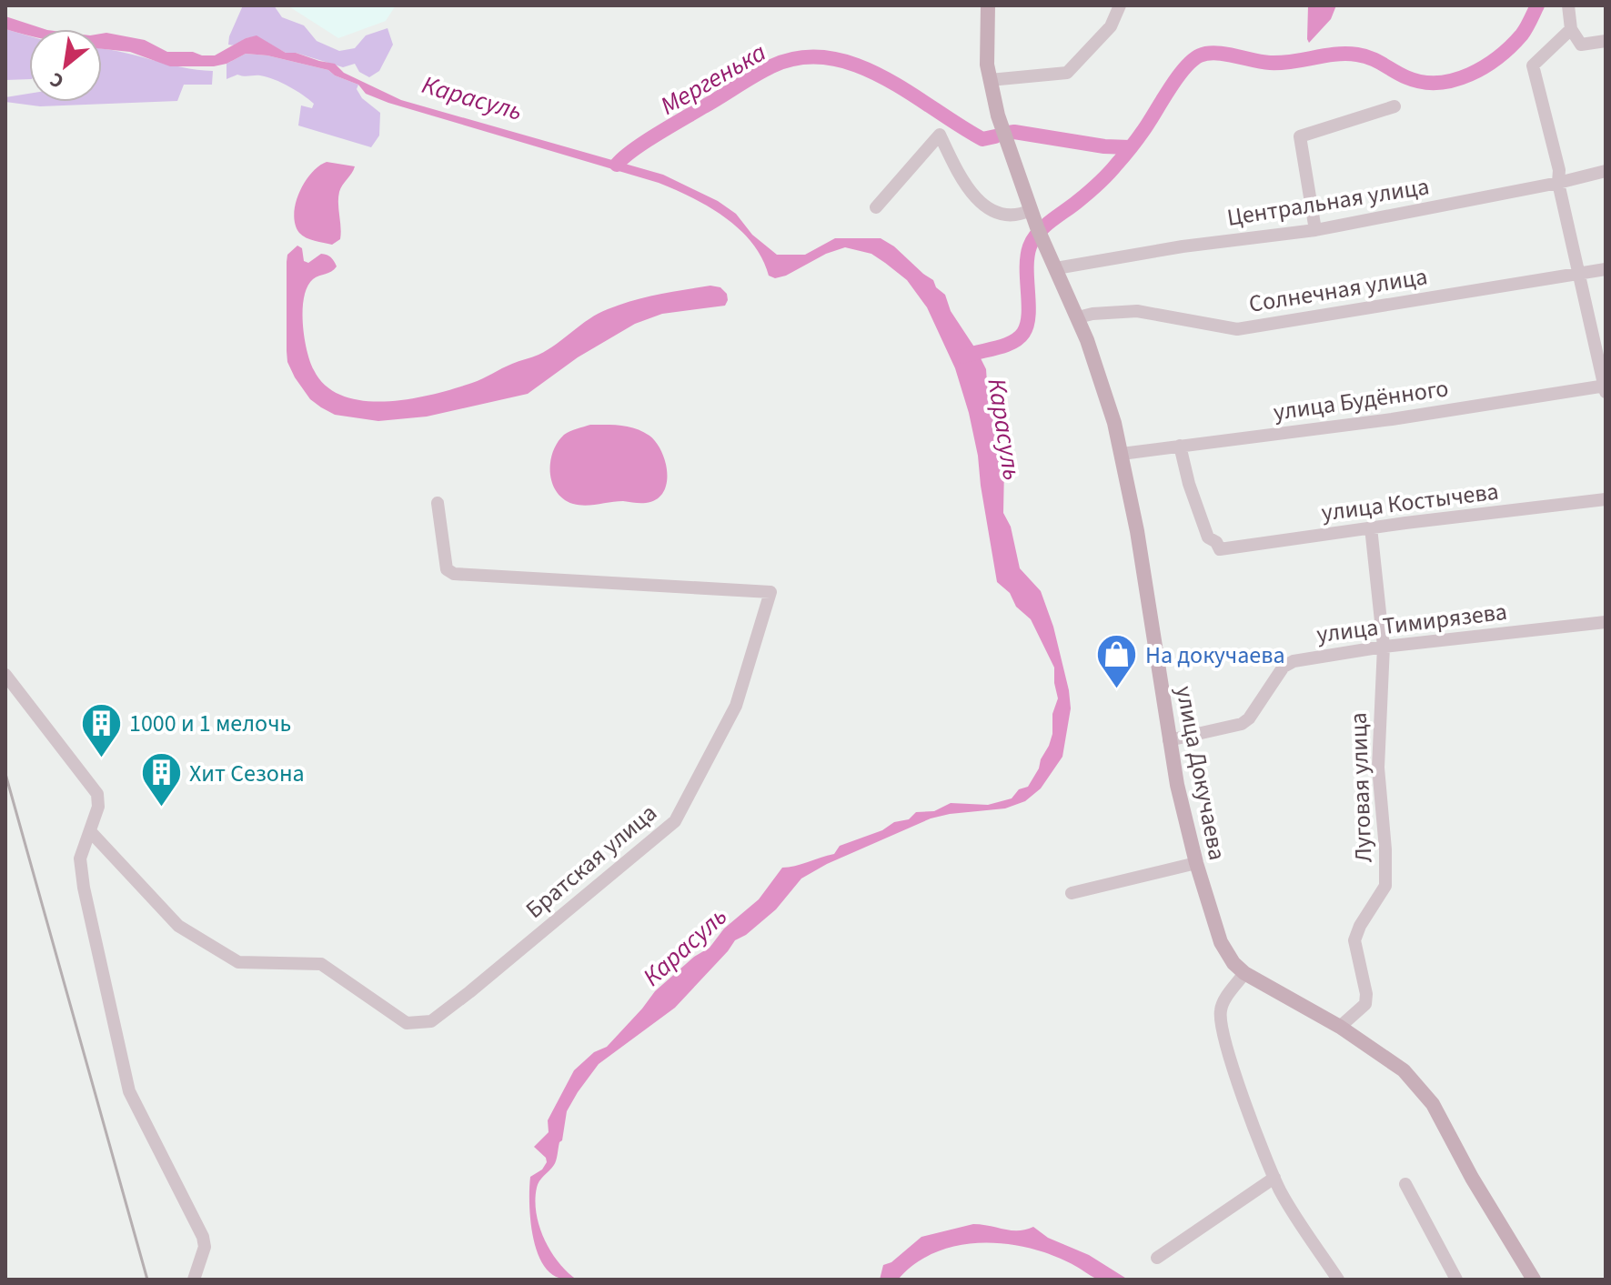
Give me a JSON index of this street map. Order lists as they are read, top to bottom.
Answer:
{
  "streets": {
    "main road": ["улица Докучаева"],
    "street": [
      "Центральная улица",
      "Солнечная улица",
      "улица Будённого",
      "улица Костычева",
      "улица Тимирязева",
      "Луговая улица",
      "Братская улица"
    ]
  },
  "crossings": [
    ["Центральная улица", "улица Докучаева"],
    ["Солнечная улица", "улица Докучаева"],
    ["улица Будённого", "улица Костычева"],
    ["улица Будённого", "улица Докучаева"],
    ["улица Костычева", "Луговая улица"],
    ["улица Тимирязева", "улица Докучаева"],
    ["улица Тимирязева", "Луговая улица"]
  ],
  "water": ["Мергенька", "Карасуль"],
  "places": {
    "shop": ["На докучаева"],
    "building": ["1000 и 1 мелочь", "Хит Сезона"]
  },
  "north": "bottom left"
}
